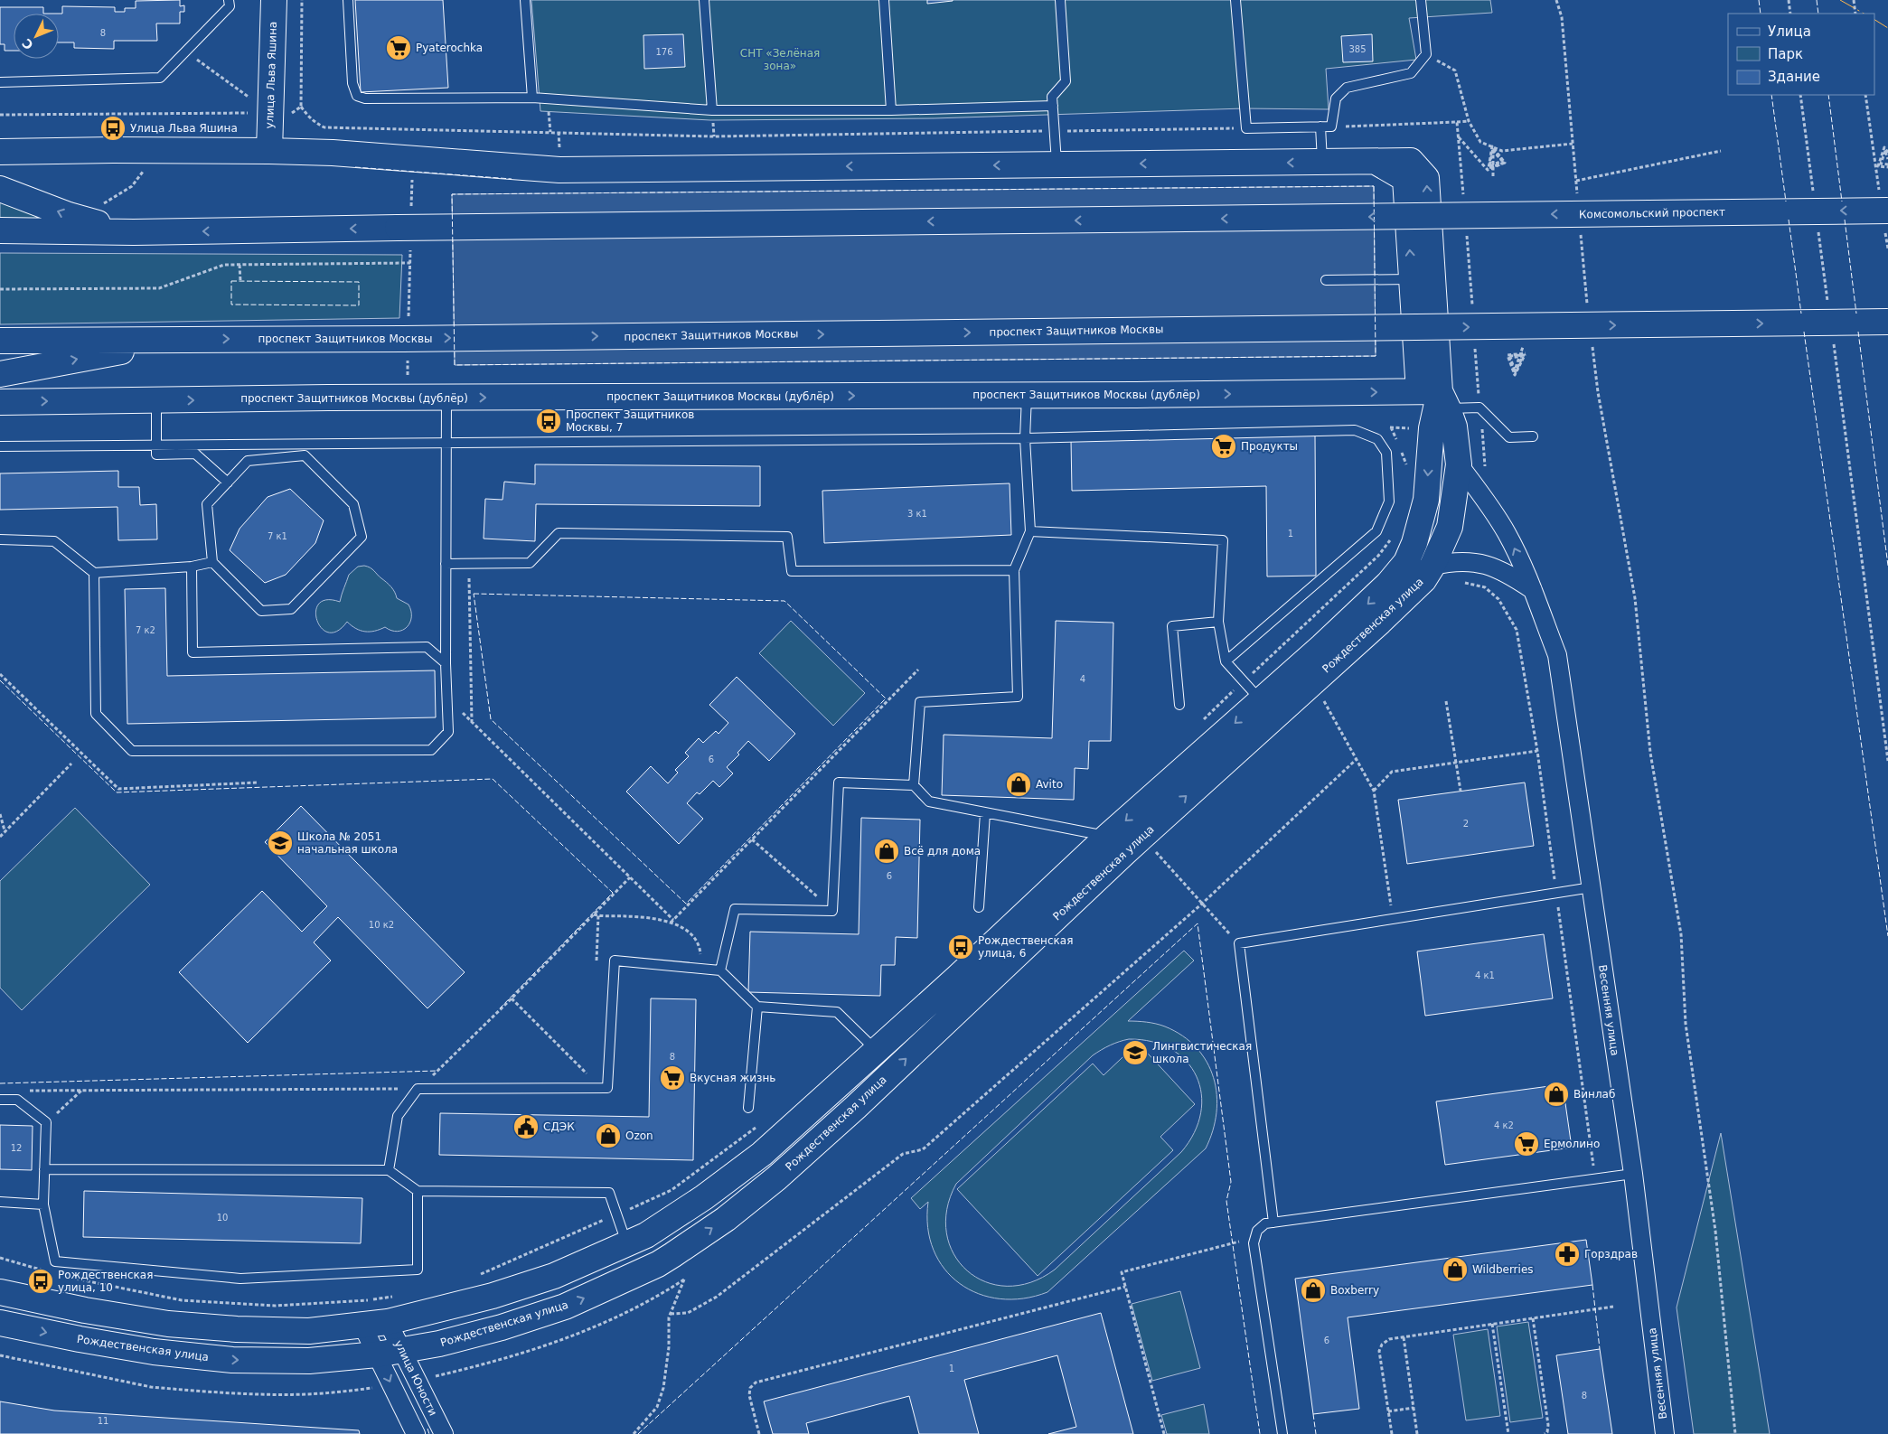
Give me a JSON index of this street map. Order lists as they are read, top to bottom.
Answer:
{
  "streets": {
    "street": [
      "улица Льва Яшина",
      "Комсомольский проспект",
      "проспект Защитников Москвы",
      "проспект Защитников Москвы (дублёр)",
      "Рождественская улица",
      "Весенняя улица",
      "улица Юности"
    ]
  },
  "crossings": [
    ["проспект Защитников Москвы (дублёр)", "Рождественская улица"],
    ["Рождественская улица", "Весенняя улица"],
    ["Рождественская улица", "улица Юности"]
  ],
  "parks": ["СНТ «Зелёная зона»"],
  "places": {
    "supermarket": [
      "Pyaterochka",
      "Продукты",
      "Вкусная жизнь",
      "Ермолино"
    ],
    "bus stop": [
      "Улица Льва Яшина",
      "Проспект Защитников Москвы, 7",
      "Рождественская улица, 6",
      "Рождественская улица, 10"
    ],
    "shop": [
      "Avito",
      "Всё для дома",
      "Винлаб",
      "Ozon",
      "Wildberries",
      "Boxberry"
    ],
    "school or university": ["Школа № 2051 начальная школа", "Лингвистическая школа"],
    "public building": ["СДЭК"],
    "pharmacy": ["Горздрав"]
  },
  "house_numbers": [
    "8",
    "385",
    "176",
    "3 к1",
    "1",
    "7 к1",
    "7 к2",
    "4",
    "6",
    "2",
    "6",
    "10 к2",
    "4 к1",
    "8",
    "4 к2",
    "12",
    "10",
    "6",
    "1",
    "8",
    "11"
  ],
  "legend": ["Улица", "Парк", "Здание"],
  "north": "bottom left"
}
